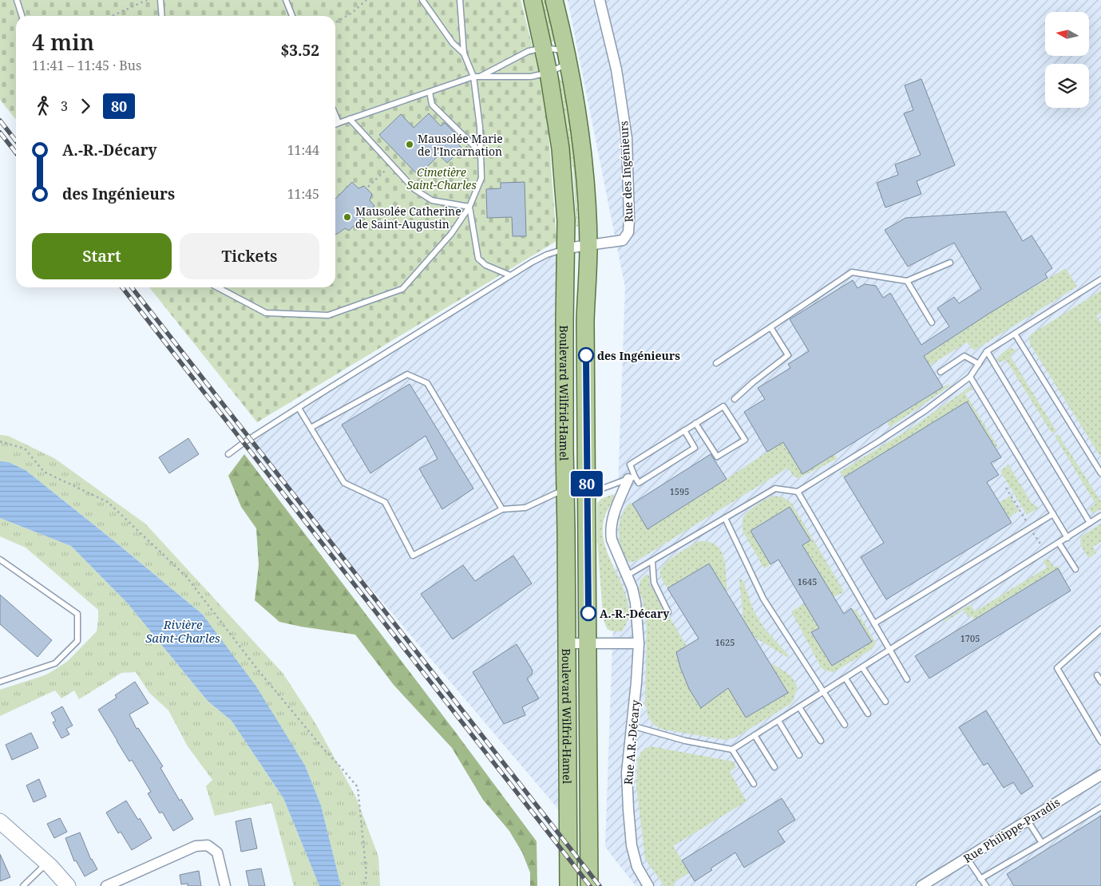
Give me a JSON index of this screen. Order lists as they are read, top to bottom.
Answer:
{
  "streets": {
    "main road": ["Boulevard Wilfrid-Hamel"],
    "street": ["Rue des Ingénieurs", "Rue A.R.-Décary", "Rue Philippe-Paradis"]
  },
  "crossings": [
    ["Rue des Ingénieurs", "Boulevard Wilfrid-Hamel"]
  ],
  "water": ["Rivière Saint-Charles"],
  "parks": ["Cimetière Saint-Charles"],
  "places": [
    "Mausolée Marie de l'Incarnation",
    "Mausolée Catherine de Saint-Augustin",
    "des Ingénieurs",
    "A.-R.-Décary"
  ],
  "lines": ["bus line 80"],
  "house_numbers": [
    "1595",
    "1645",
    "1705",
    "1625"
  ],
  "north": "left",
  "page": {
    "on_map": "80",
    "heading": ["4 min", "11:41 – 11:45 · Bus", "$3.52"],
    "legs": ["3", "80"],
    "list": [
      {
        "name": "A.-R.-Décary",
        "value": "11:44"
      },
      {
        "name": "des Ingénieurs",
        "value": "11:45"
      }
    ],
    "buttons": ["Start", "Tickets"]
  }
}
